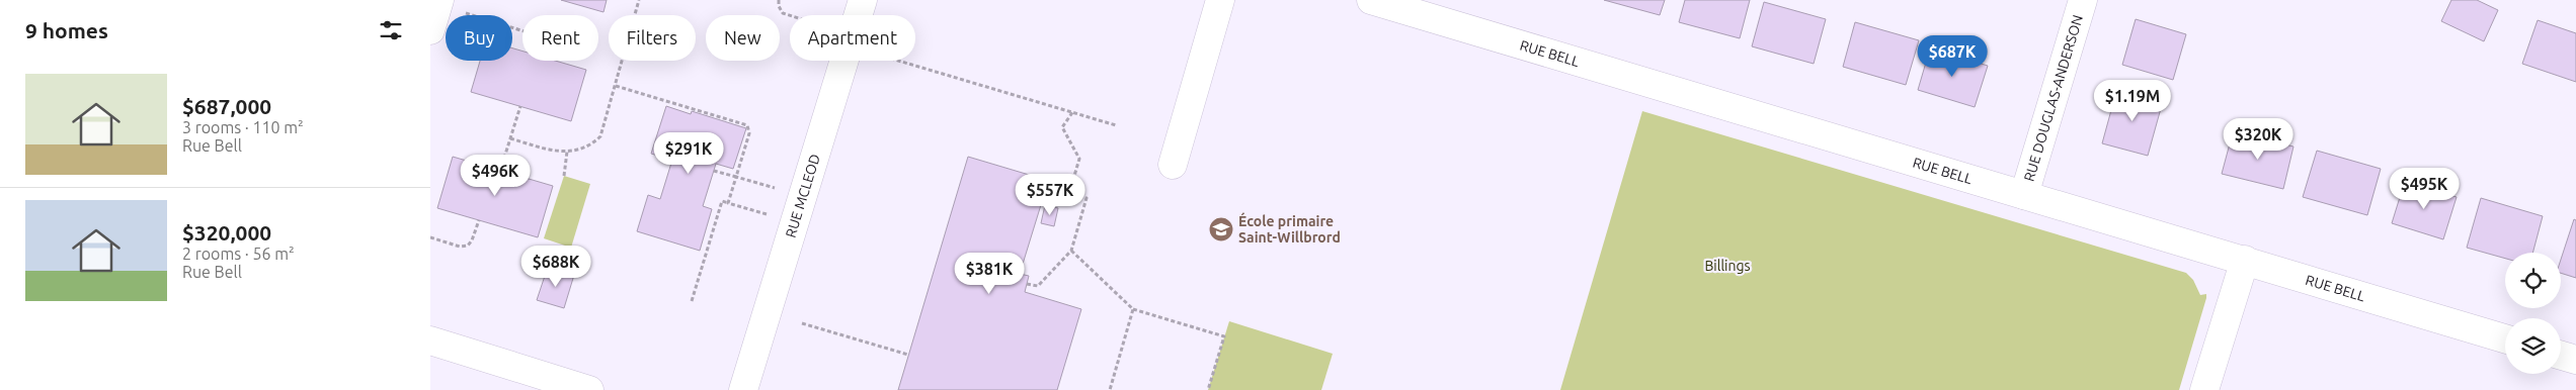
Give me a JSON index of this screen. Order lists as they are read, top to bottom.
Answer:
{
  "streets": {
    "street": ["RUE BELL", "RUE DOUGLAS-ANDERSON", "RUE MCLEOD"]
  },
  "crossings": [
    ["RUE BELL", "RUE DOUGLAS-ANDERSON"]
  ],
  "parks": ["Billings"],
  "places": {
    "school or university": ["École primaire Saint-Willbrord"]
  },
  "page": {
    "heading": "9 homes",
    "chip": [
      "Buy",
      "Rent",
      "Filters",
      "New",
      "Apartment"
    ],
    "price": [
      "$687K",
      "$1.19M",
      "$320K",
      "$291K",
      "$496K",
      "$495K",
      "$557K",
      "$688K",
      "$381K"
    ],
    "list": [
      {
        "name": "$687,000",
        "note": "3 rooms · 110 m² · Rue Bell"
      },
      {
        "name": "$320,000",
        "note": "2 rooms · 56 m² · Rue Bell"
      }
    ]
  }
}
